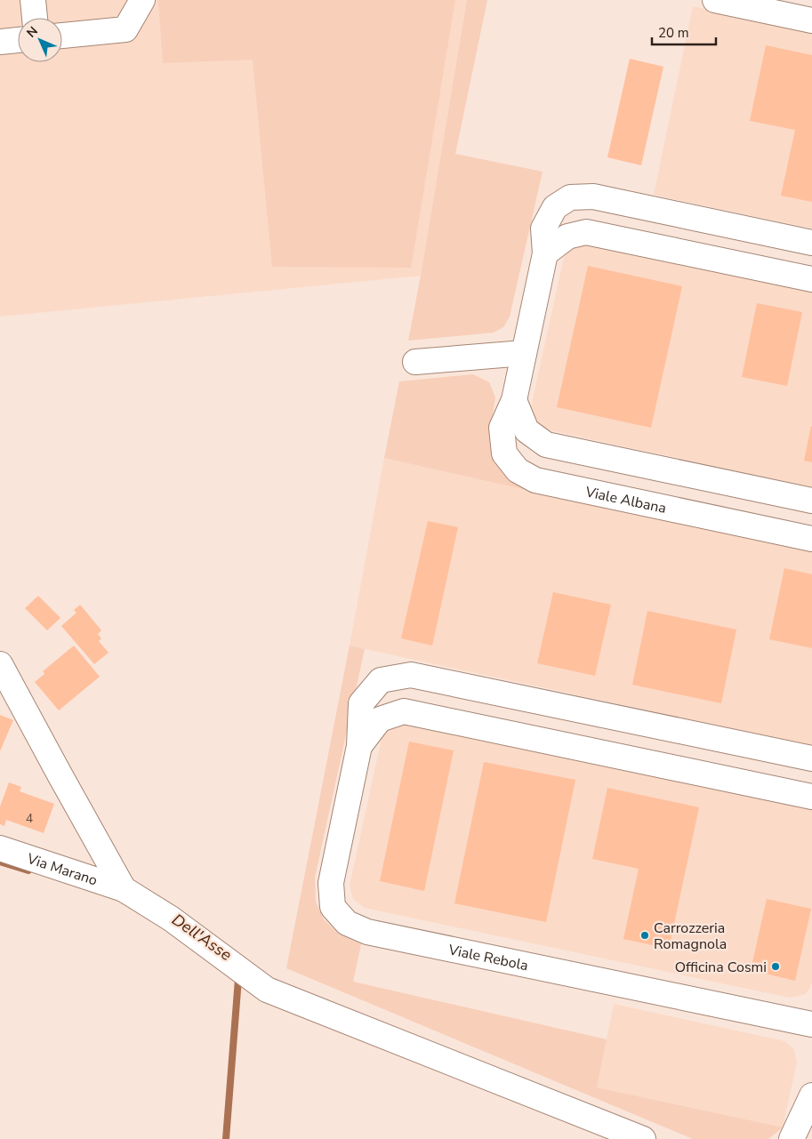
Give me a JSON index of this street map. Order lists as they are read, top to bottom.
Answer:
{
  "streets": {
    "street": ["Viale Albana", "Via Marano", "Viale Rebola"]
  },
  "water": ["Dell'Asse"],
  "places": ["Carrozzeria Romagnola", "Officina Cosmi"],
  "house_numbers": ["4"],
  "scale_bar": "20 m",
  "north": "top left"
}
